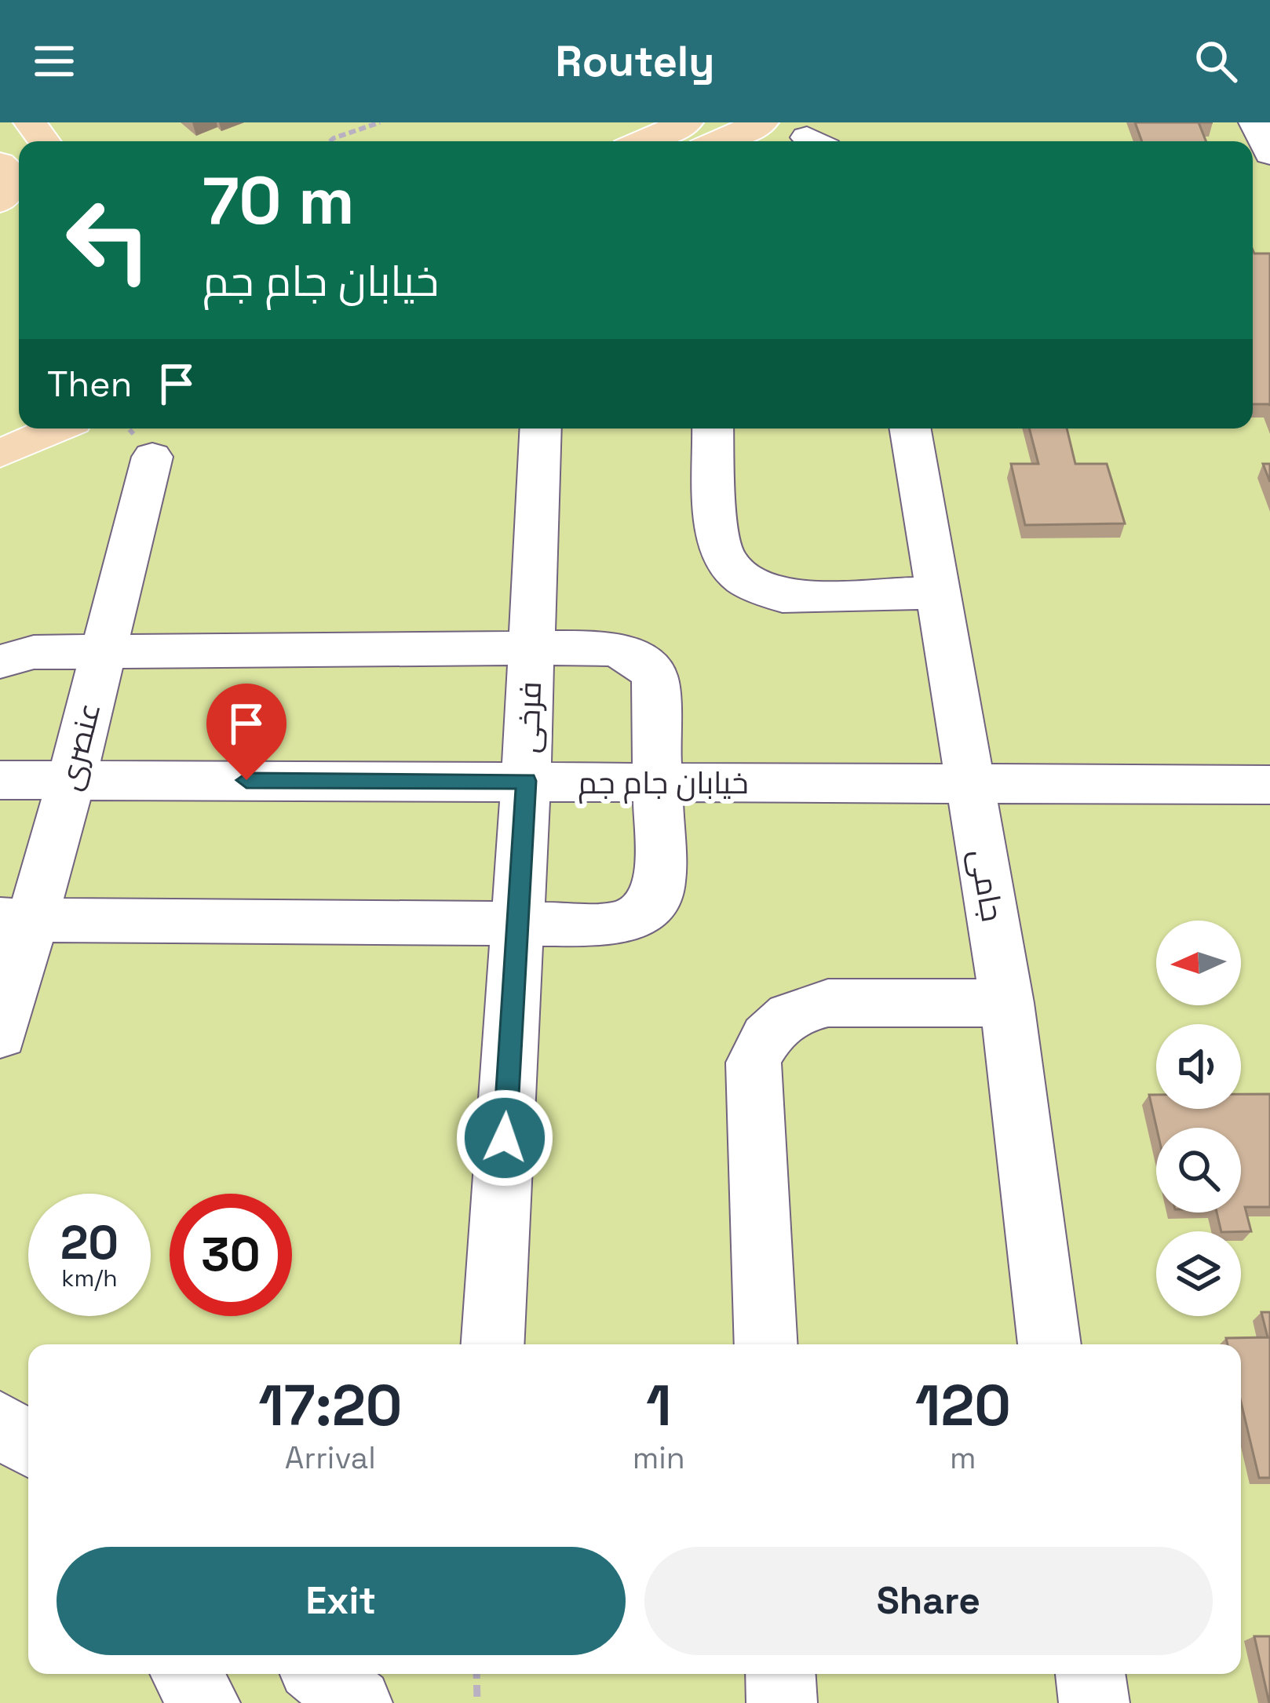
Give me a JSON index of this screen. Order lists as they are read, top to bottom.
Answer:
{
  "streets": {
    "street": [
      "فرخی",
      "عنصری",
      "خیابان جام جم",
      "جامی"
    ]
  },
  "crossings": [
    ["فرخی", "خیابان جام جم"],
    ["عنصری", "خیابان جام جم"],
    ["خیابان جام جم", "جامی"]
  ],
  "north": "left",
  "page": {
    "header": "Routely",
    "turn": ["70 m", "خیابان جام جم"],
    "then": "Then",
    "speed": "20 km/h",
    "limit": "30",
    "eta": [
      "17:20",
      "Arrival",
      "1",
      "min",
      "120",
      "m"
    ],
    "buttons": ["Exit", "Share"]
  }
}
